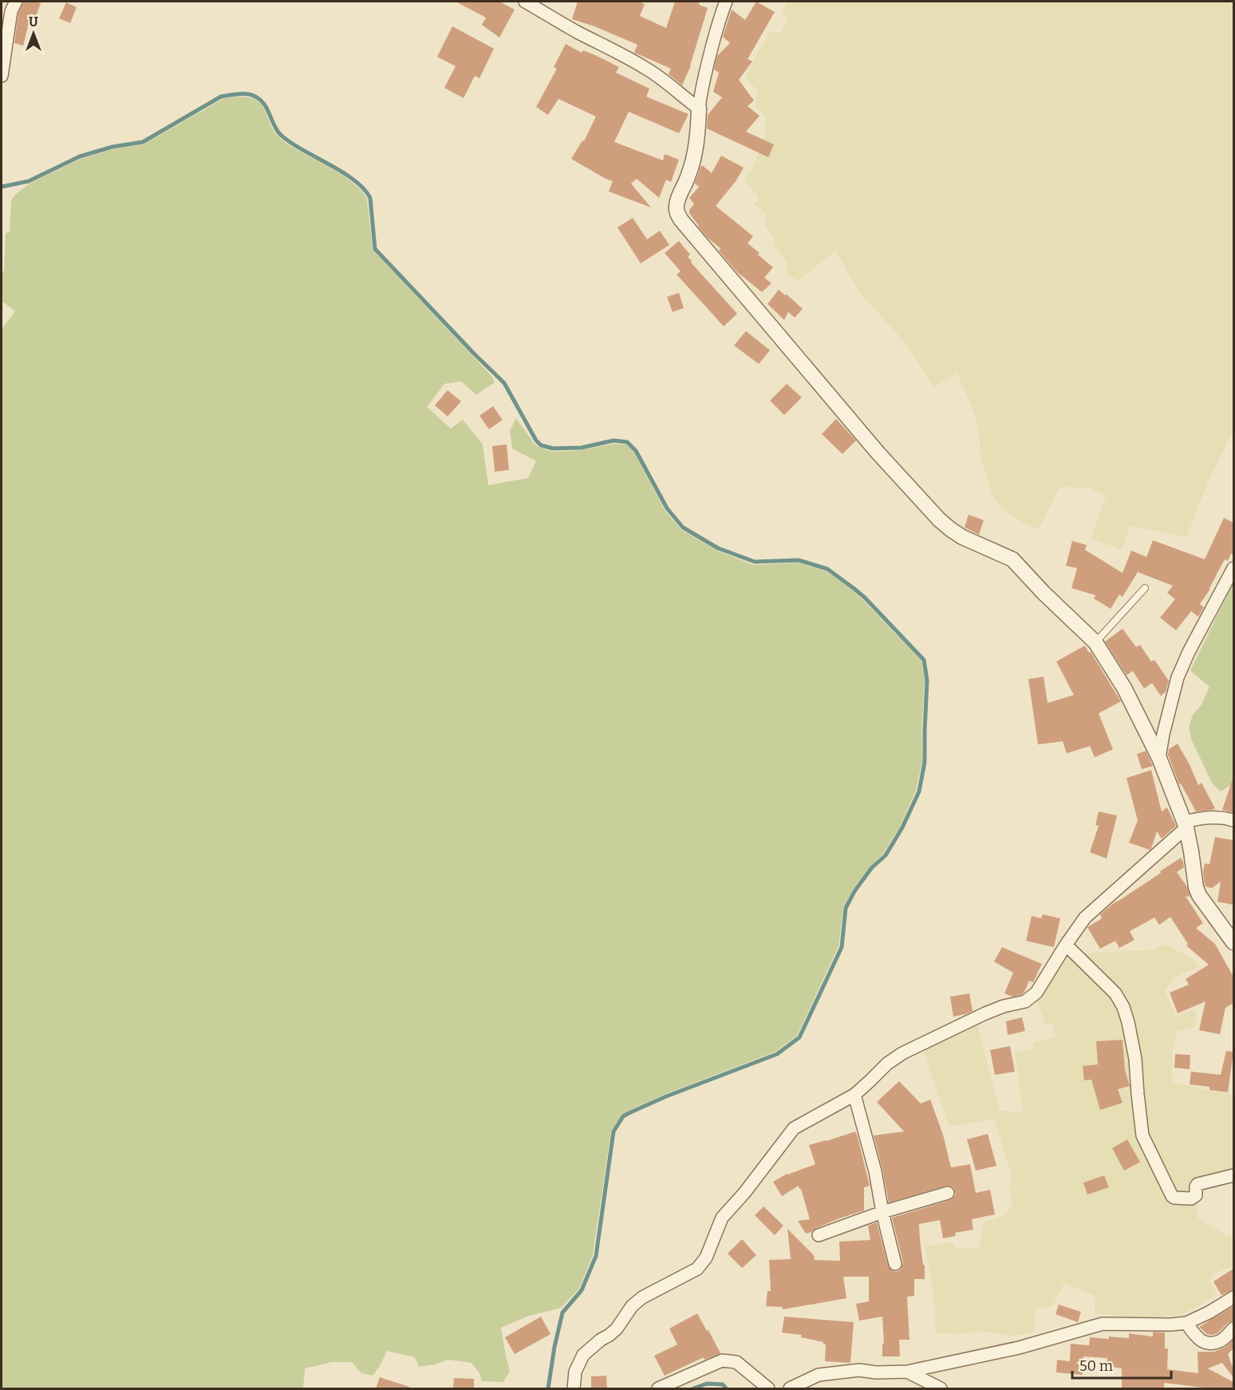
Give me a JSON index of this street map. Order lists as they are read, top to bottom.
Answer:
{
  "scale_bar": "50 m",
  "north": "top"
}
